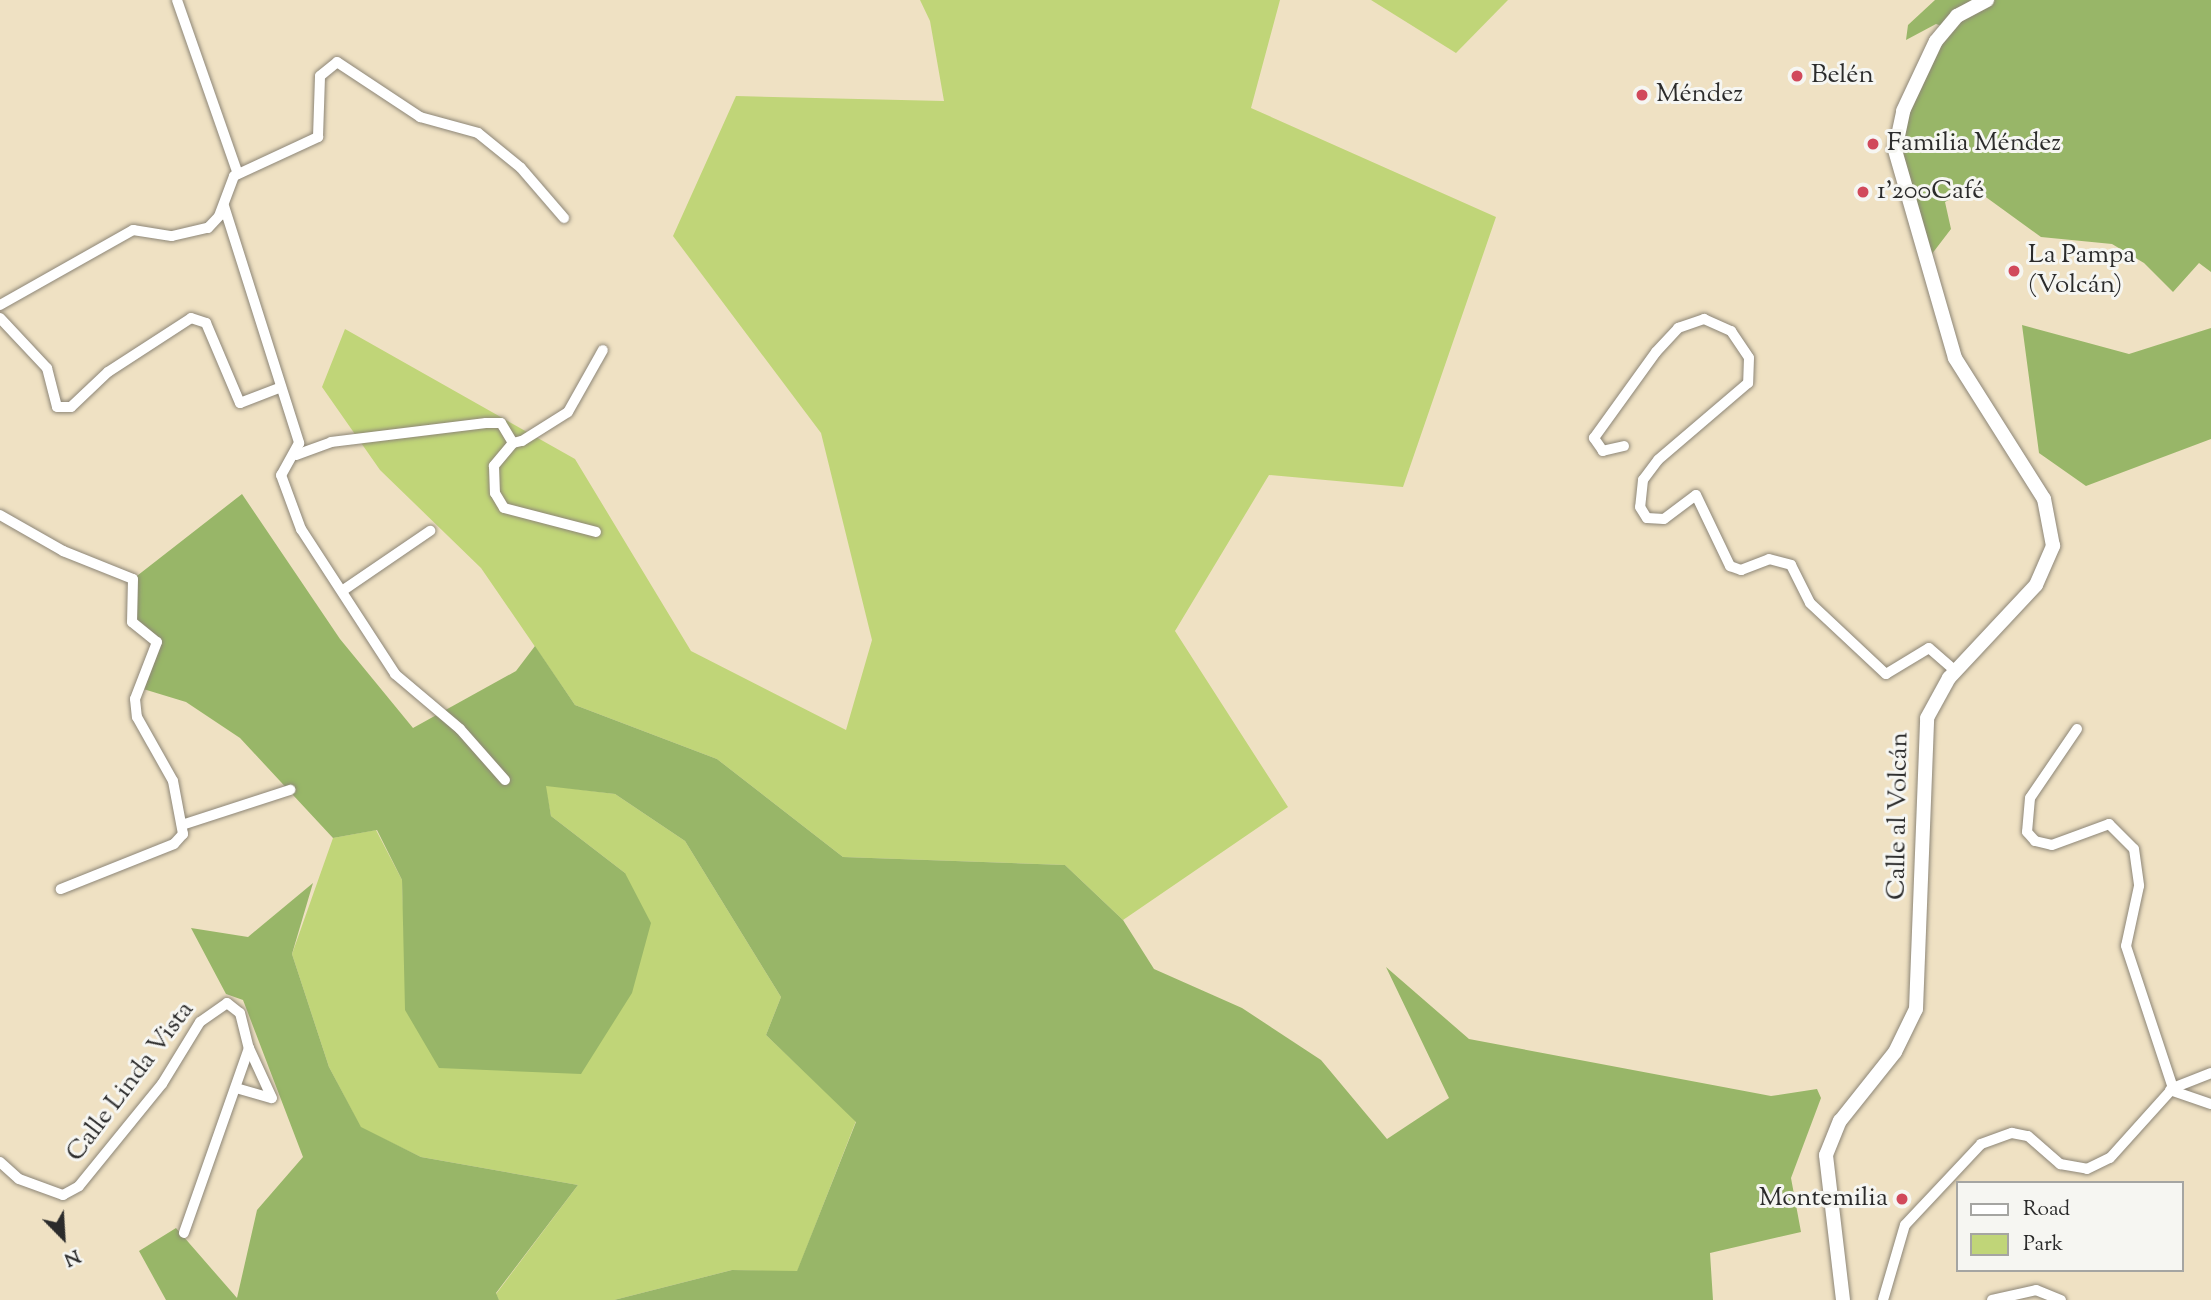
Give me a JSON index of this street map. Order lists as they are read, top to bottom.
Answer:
{
  "streets": {
    "street": ["Calle al Volcán", "Calle Linda Vista"]
  },
  "places": [
    "Belén",
    "Méndez",
    "Familia Méndez",
    "1'200Café",
    "La Pampa (Volcán)",
    "Montemilia"
  ],
  "legend": ["Road", "Park"],
  "north": "bottom right"
}
